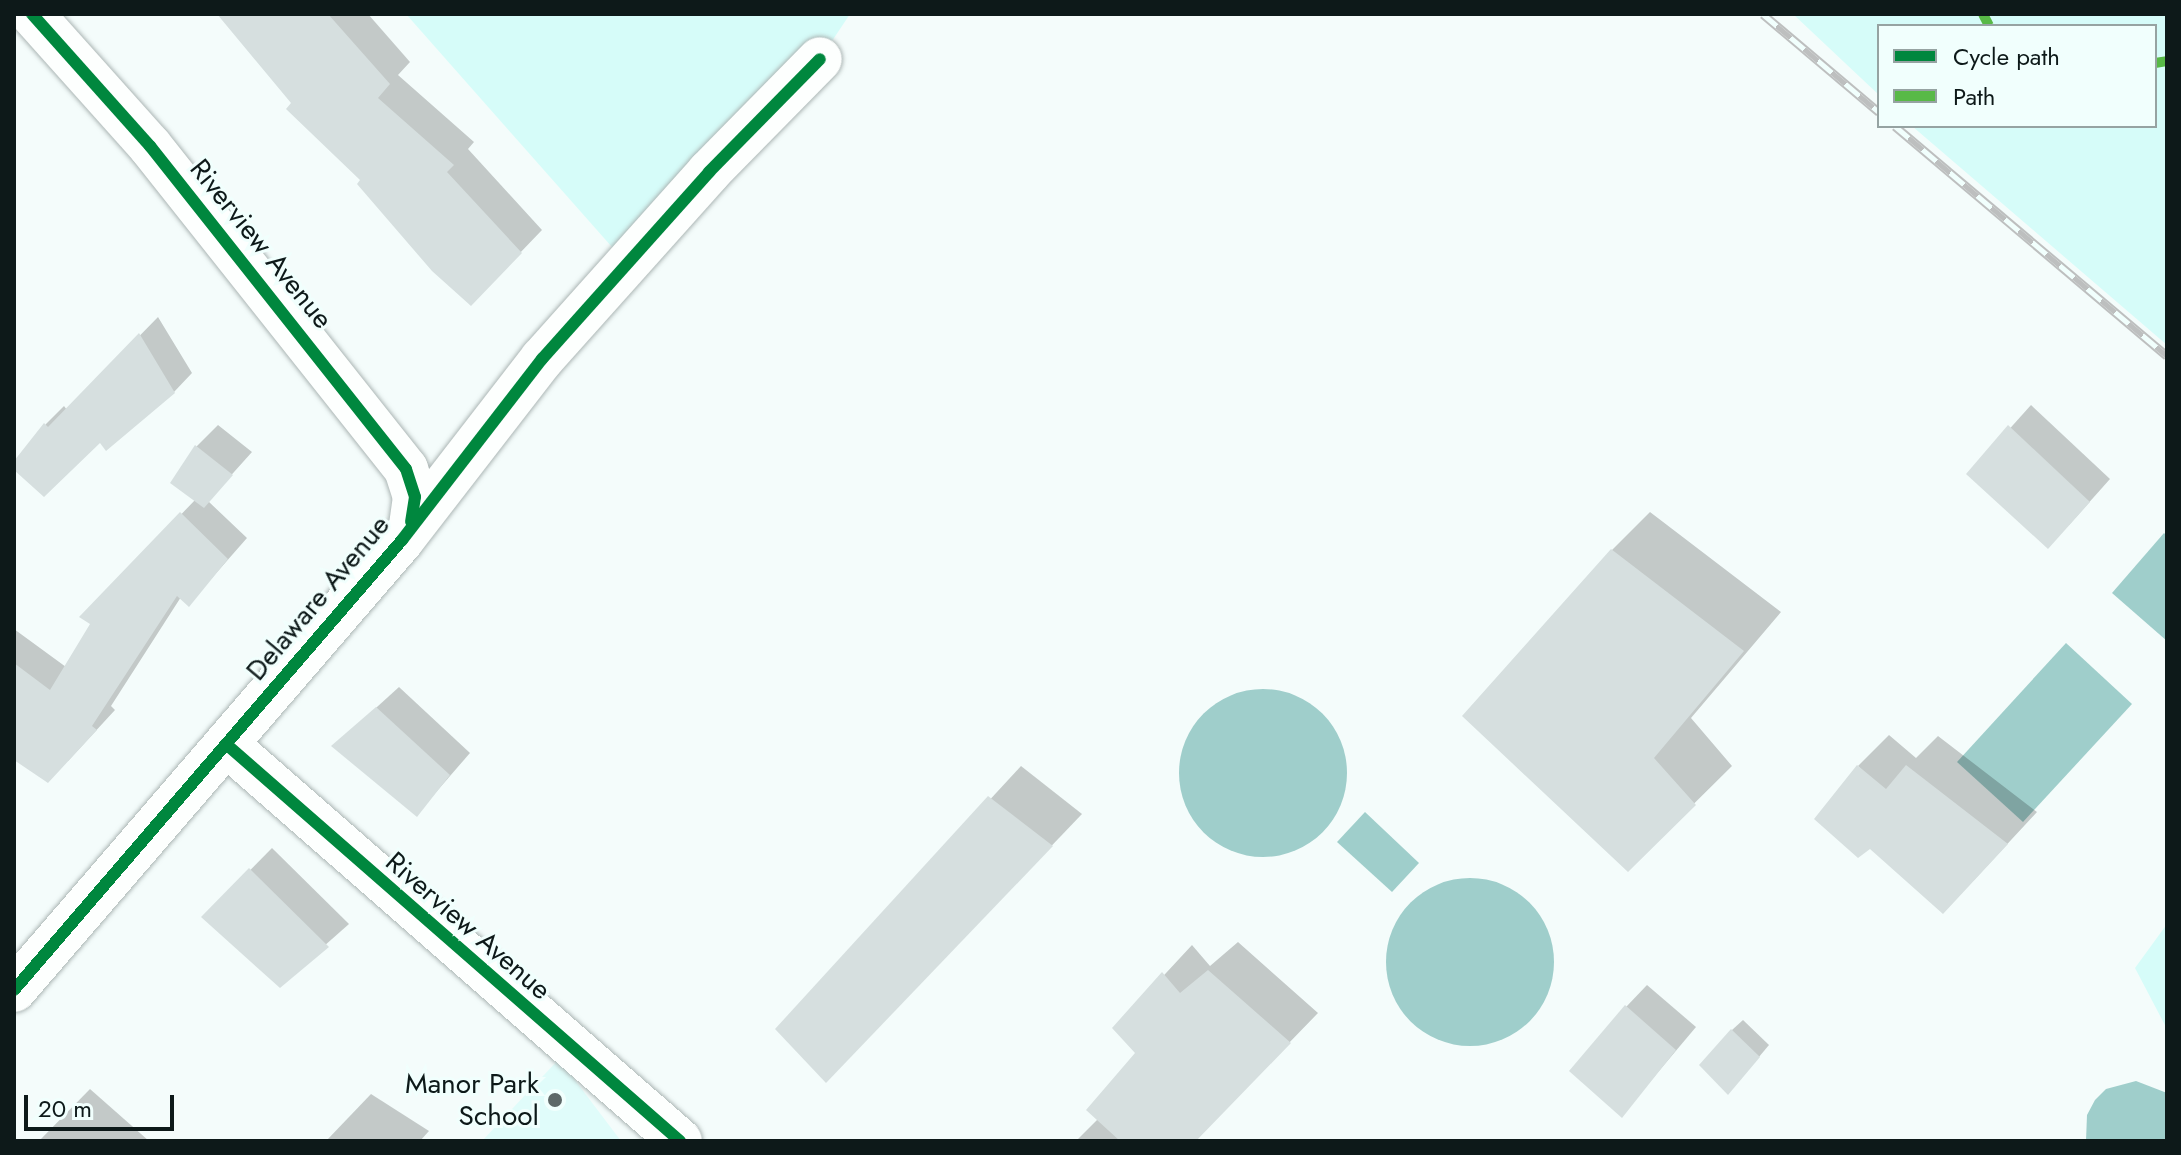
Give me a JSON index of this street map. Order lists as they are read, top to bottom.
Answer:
{
  "streets": {
    "street": ["Riverview Avenue", "Delaware Avenue"]
  },
  "crossings": [
    ["Riverview Avenue", "Delaware Avenue"]
  ],
  "places": ["Manor Park School"],
  "legend": ["Cycle path", "Path"],
  "scale_bar": "20 m"
}
